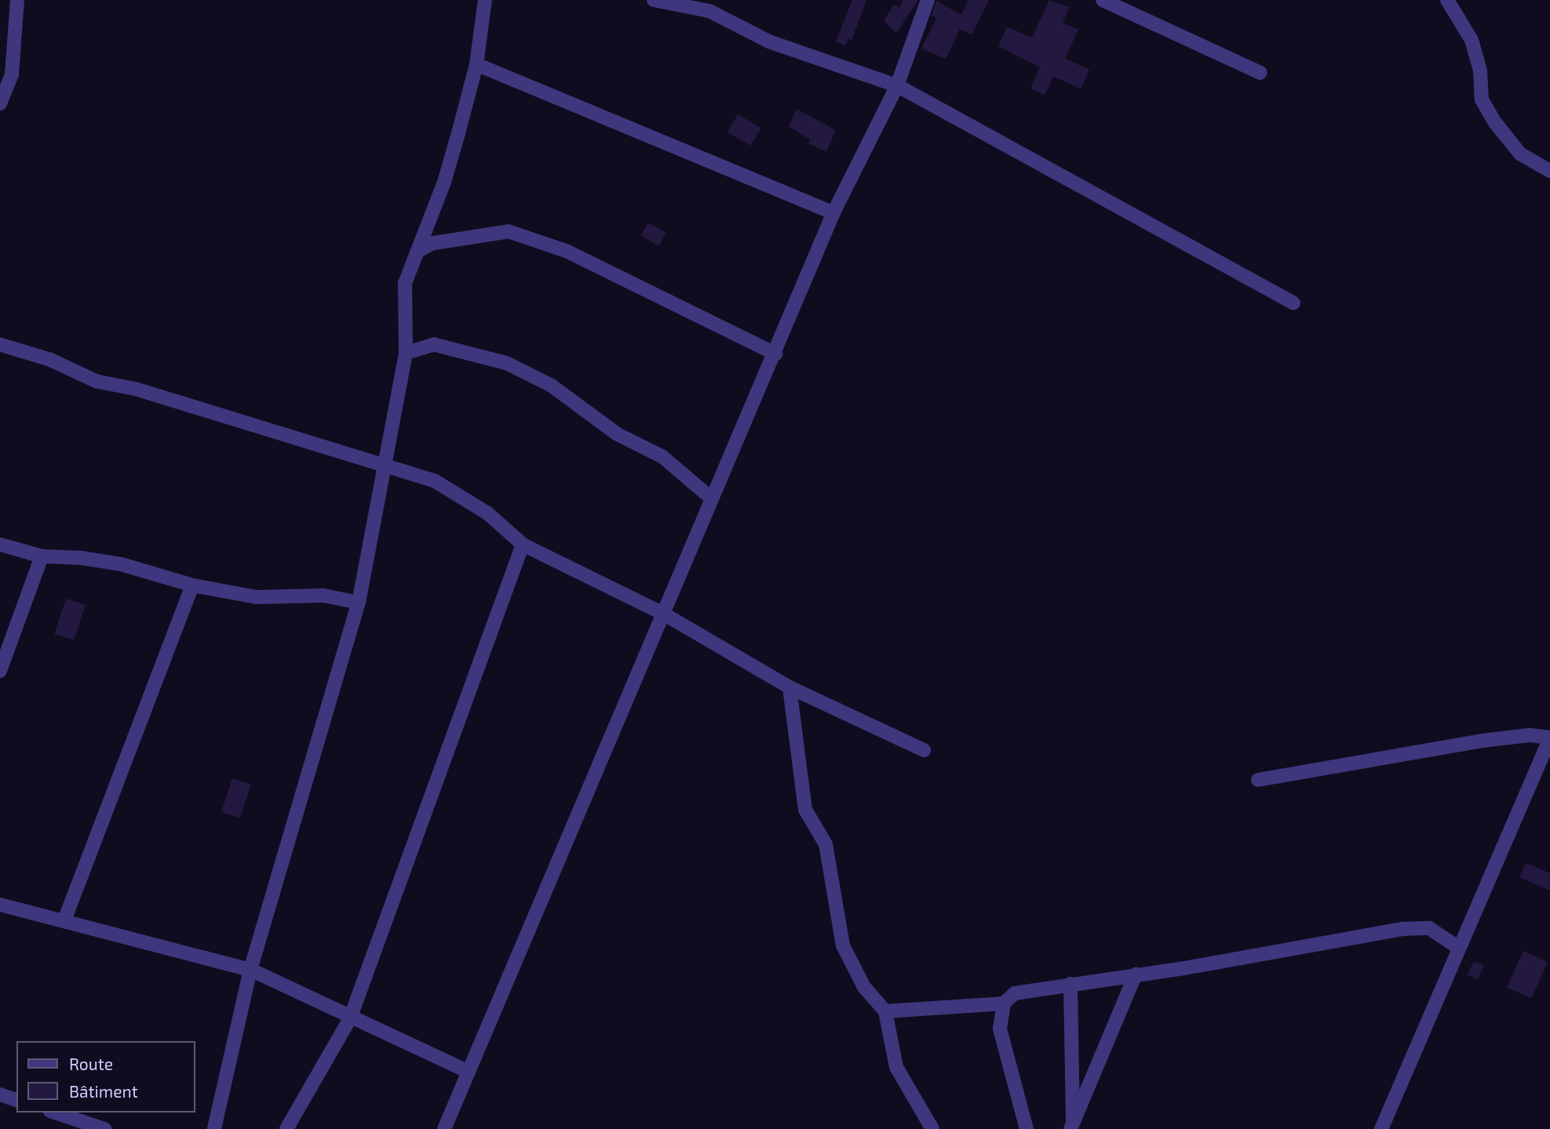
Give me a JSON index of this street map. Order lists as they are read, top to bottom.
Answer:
{
  "legend": ["Route", "Bâtiment"]
}
